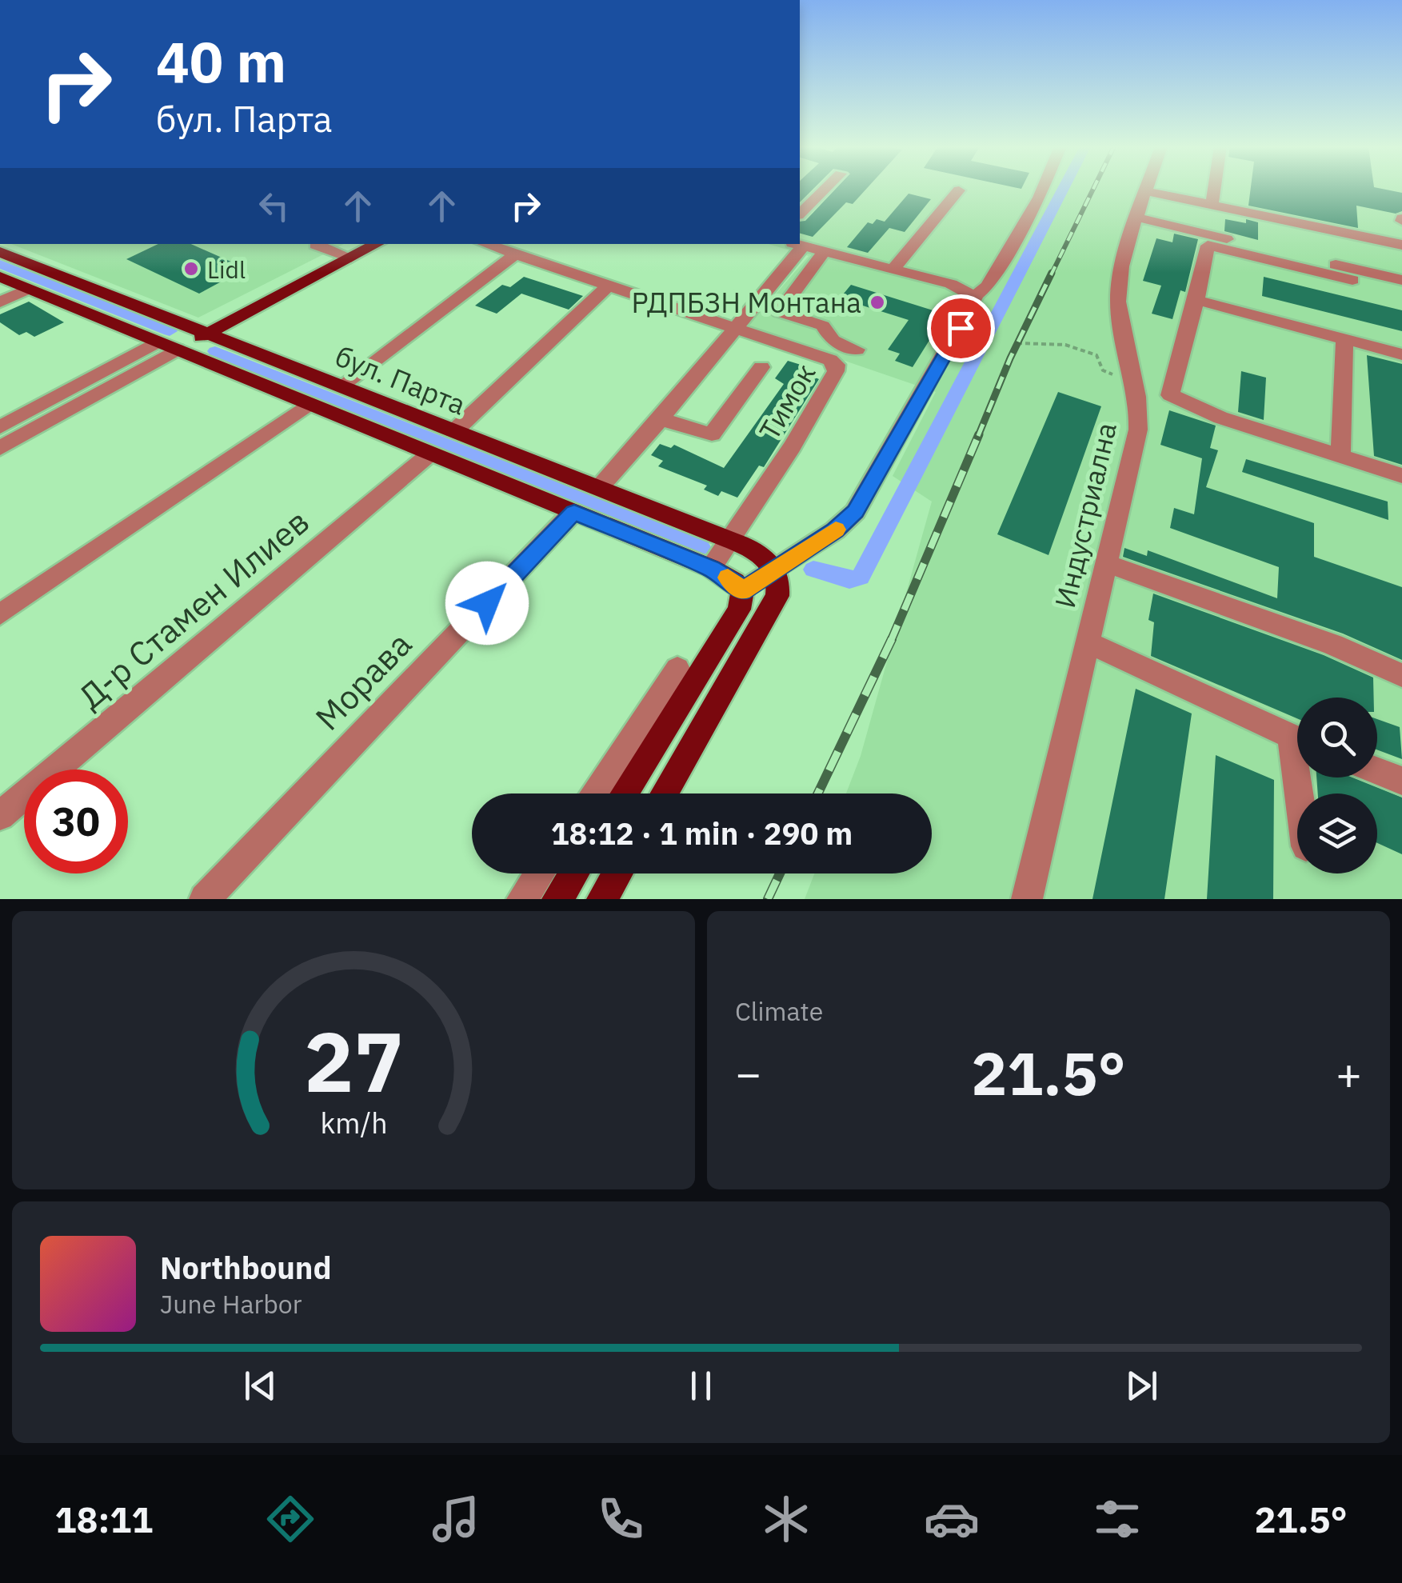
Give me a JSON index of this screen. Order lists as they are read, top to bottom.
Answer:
{
  "streets": {
    "main road": ["бул. Парта"],
    "street": [
      "Тимок",
      "Индустриална",
      "Д-р Стамен Илиев",
      "Морава"
    ]
  },
  "crossings": [
    ["бул. Парта", "Тимок"],
    ["бул. Парта", "Д-р Стамен Илиев"],
    ["бул. Парта", "Морава"]
  ],
  "places": ["Lidl", "РДПБЗН Монтана"],
  "page": {
    "turn": ["40 m", "бул. Парта"],
    "limit": "30",
    "trip": "18:12 · 1 min · 290 m",
    "tile": "Climate",
    "heat": ["−", "21.5°", "+"],
    "song": ["Northbound", "June Harbor"],
    "tabs": ["18:11", "21.5°"],
    "gauge": ["27", "km/h"]
  }
}
